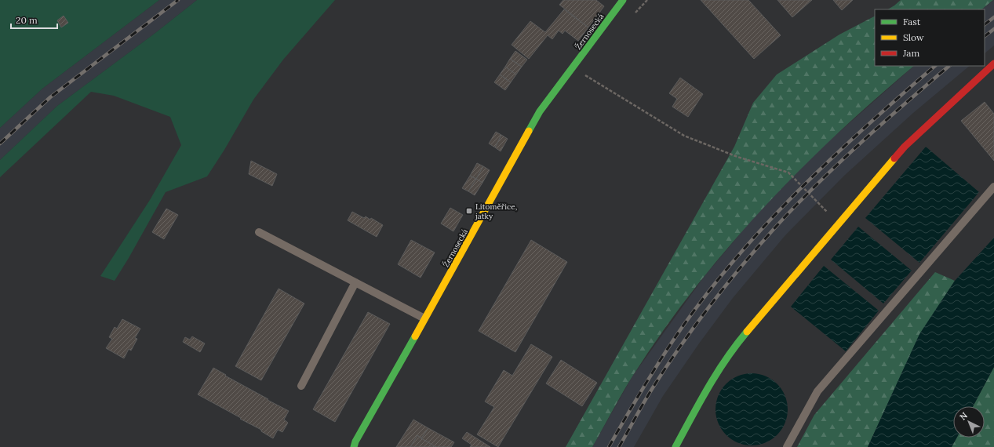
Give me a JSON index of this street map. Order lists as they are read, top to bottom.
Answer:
{
  "streets": {
    "main road": ["Žernosecká"]
  },
  "places": {
    "transit": ["Litoměřice, jatky"]
  },
  "legend": ["Fast", "Slow", "Jam"],
  "scale_bar": "20 m",
  "north": "top left"
}
